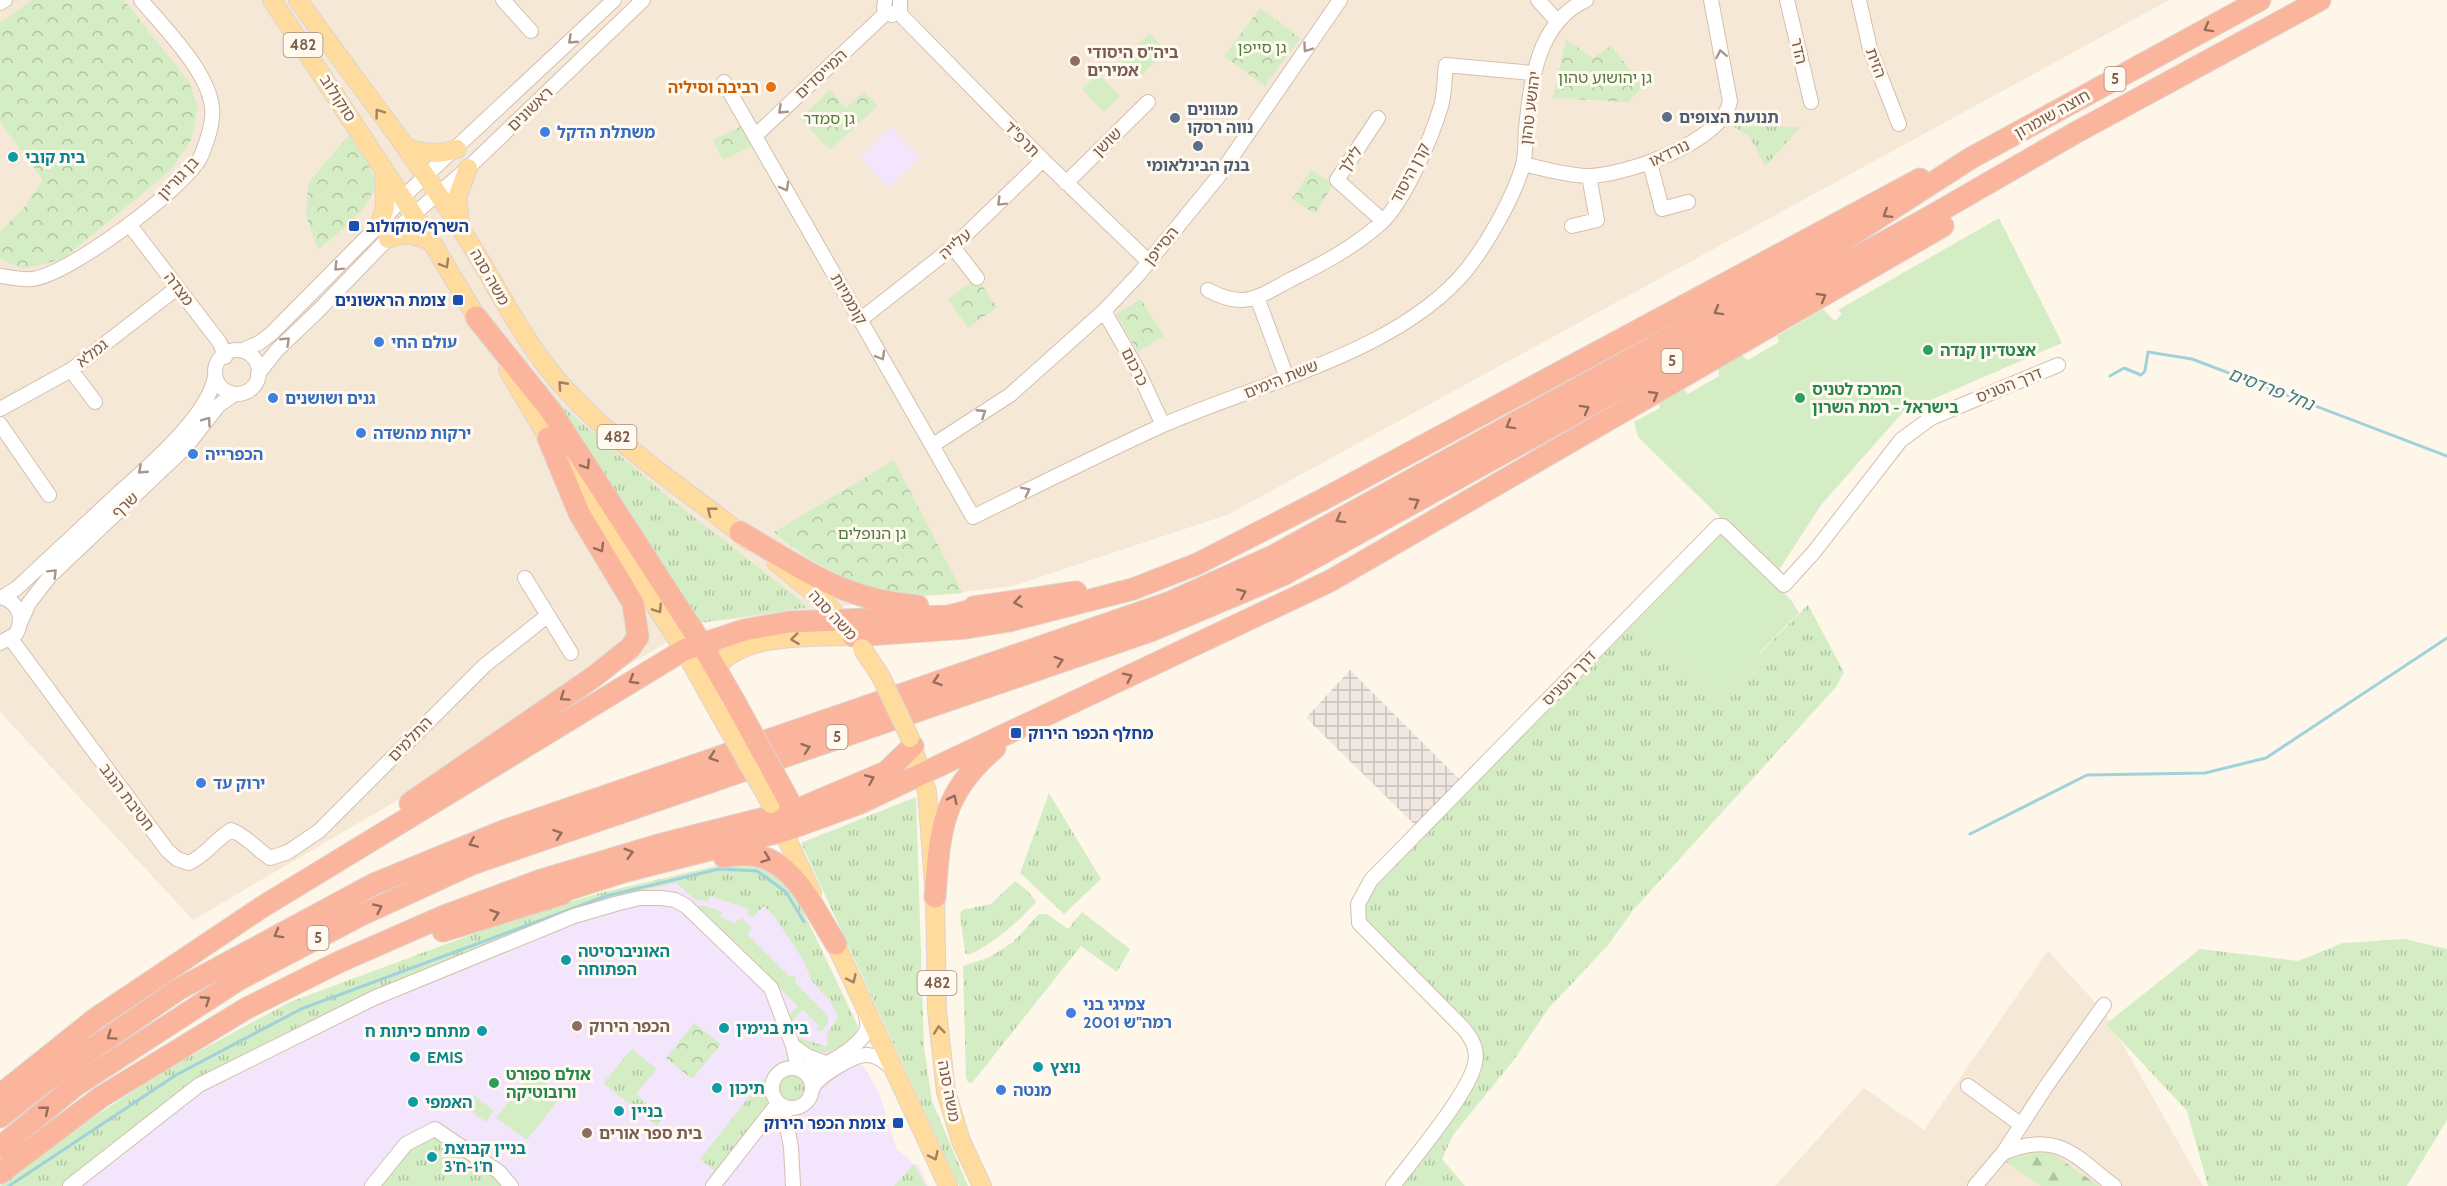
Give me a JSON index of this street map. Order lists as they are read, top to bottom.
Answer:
{
  "streets": {
    "highway": ["5", "חוצה שומרון"],
    "main road": ["482", "סוקולוב", "משה סנה"],
    "street": [
      "הדר",
      "הזית",
      "המייסדים",
      "יהושע טהון",
      "ראשונים",
      "תרפ\"ד",
      "שושן",
      "נורדאו",
      "לילך",
      "קרן היסוד",
      "בן גוריון",
      "עלייה",
      "הסייפן",
      "מצדה",
      "קוממיות",
      "גמלא",
      "כרכום",
      "ששת הימים",
      "דרך הטניס",
      "שרף",
      "התלמים",
      "חטיבת הנגב"
    ]
  },
  "crossings": [
    ["המייסדים", "תרפ\"ד"],
    ["המייסדים", "קוממיות"],
    ["5", "חוצה שומרון"],
    ["סוקולוב", "ראשונים"],
    ["סוקולוב", "משה סנה"],
    ["יהושע טהון", "נורדאו"],
    ["יהושע טהון", "קרן היסוד"],
    ["יהושע טהון", "ששת הימים"],
    ["ראשונים", "משה סנה"],
    ["תרפ\"ד", "שושן"],
    ["תרפ\"ד", "עלייה"],
    ["תרפ\"ד", "הסייפן"],
    ["נורדאו", "ששת הימים"],
    ["לילך", "קרן היסוד"],
    ["בן גוריון", "מצדה"],
    ["עלייה", "קוממיות"],
    ["הסייפן", "קוממיות"],
    ["הסייפן", "כרכום"],
    ["מצדה", "גמלא"],
    ["מצדה", "שרף"],
    ["קוממיות", "ששת הימים"],
    ["כרכום", "ששת הימים"],
    ["שרף", "חטיבת הנגב"],
    ["התלמים", "חטיבת הנגב"]
  ],
  "one_way": [
    "המייסדים",
    "נורדאו",
    "עלייה",
    "קוממיות"
  ],
  "water": ["נחל פרדסים"],
  "parks": [
    "גן סייפן",
    "גן יהושוע טהון",
    "גן סמדר",
    "גן הנופלים"
  ],
  "places": {
    "other": [
      "ביה\"ס היסודי אמירים",
      "רביבה וסיליה",
      "תנועת הצופים",
      "מגוונים נווה רסקו",
      "משתלת הדקל",
      "בנק הבינלאומי",
      "בית קובי",
      "עולם החי",
      "אצטדיון קנדה",
      "גנים ושושנים",
      "המרכז לטניס בישראל - רמת השרון",
      "ירקות מהשדה",
      "הכפרייה",
      "ירוק עד",
      "האוניברסיטה הפתוחה",
      "צמיגי בני 2001 רמה\"ש",
      "הכפר הירוק",
      "בית בנימין",
      "מתחם כיתות ח",
      "EMIS",
      "נוצץ",
      "אולם ספורט ורובוטיקה",
      "תיכון",
      "מנטה",
      "האמפי",
      "בניין",
      "בית ספר אורים",
      "בניין קבוצת ח'1-ח'3"
    ],
    "transit": [
      "השרף/סוקולוב",
      "צומת הראשונים",
      "מחלף הכפר הירוק",
      "צומת הכפר הירוק"
    ]
  }
}
